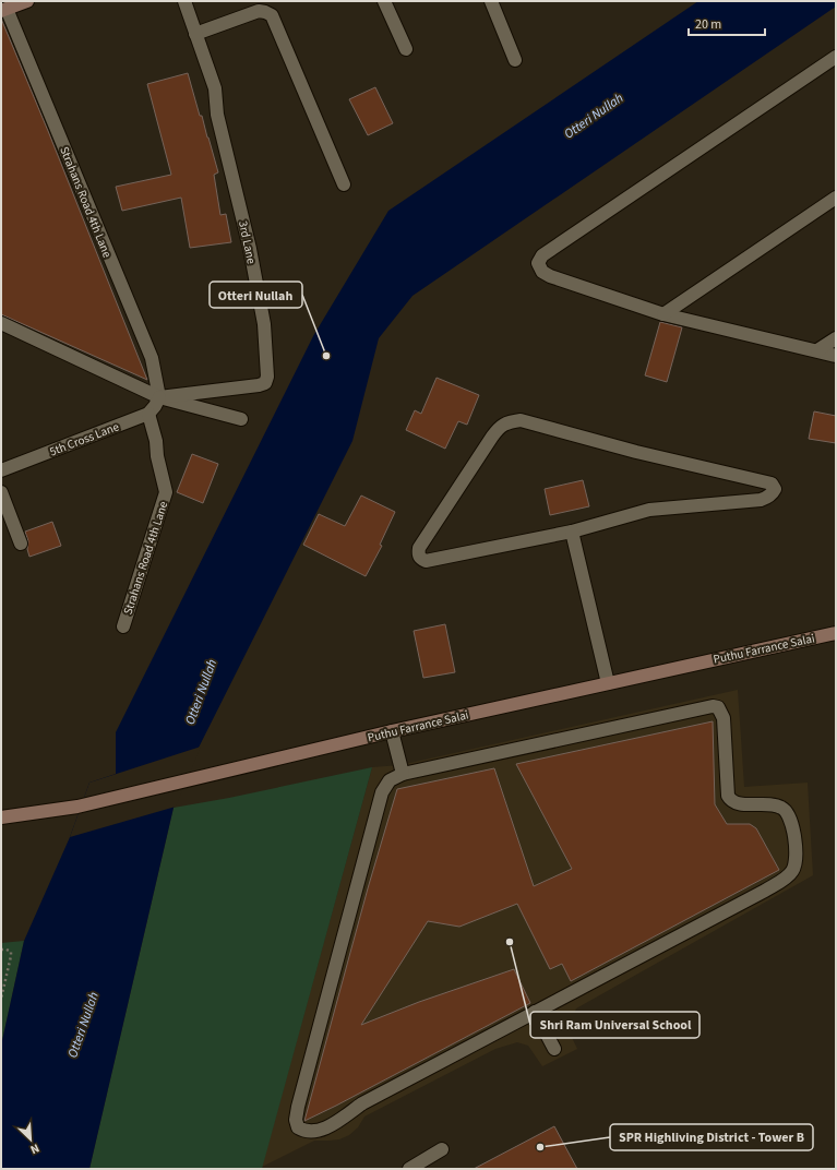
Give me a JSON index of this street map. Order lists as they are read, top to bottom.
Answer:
{
  "streets": {
    "street": [
      "Strahans Road 4th Lane",
      "3rd Lane",
      "5th Cross Lane",
      "Puthu Farrance Salai"
    ]
  },
  "crossings": [
    ["Strahans Road 4th Lane", "3rd Lane"],
    ["Strahans Road 4th Lane", "5th Cross Lane"]
  ],
  "water": ["Otteri Nullah"],
  "places": ["Otteri Nullah", "Shri Ram Universal School", "SPR Highliving District - Tower B"],
  "scale_bar": "20 m",
  "north": "bottom right"
}
